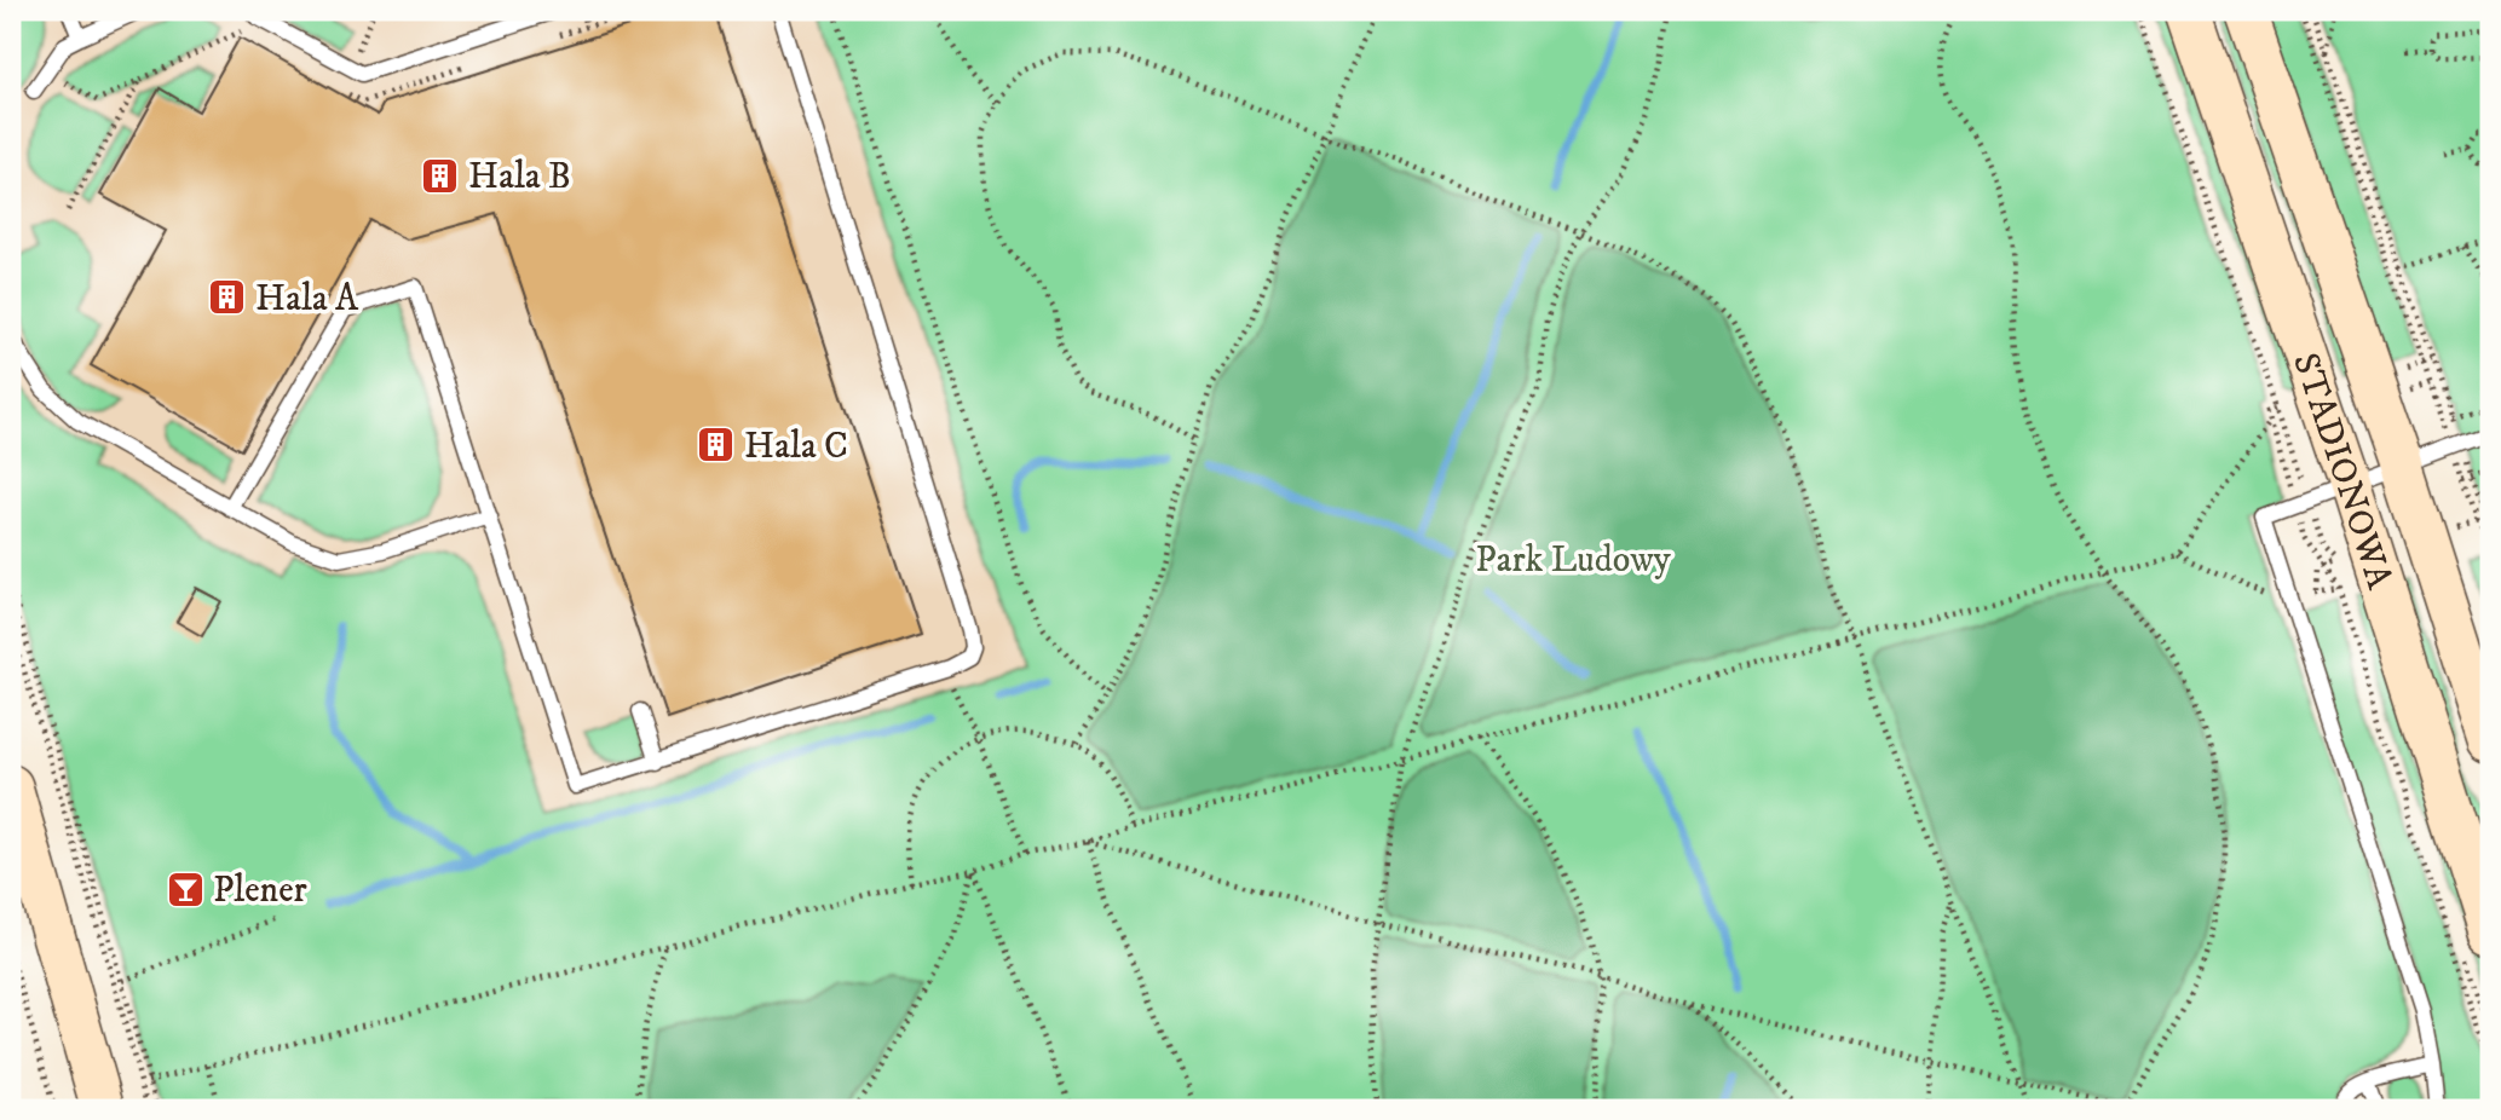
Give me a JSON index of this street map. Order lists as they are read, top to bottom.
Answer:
{
  "streets": {
    "street": ["STADIONOWA"]
  },
  "parks": ["Park Ludowy"],
  "places": {
    "building": ["Hala B", "Hala A", "Hala C"],
    "bar": ["Plener"]
  }
}
